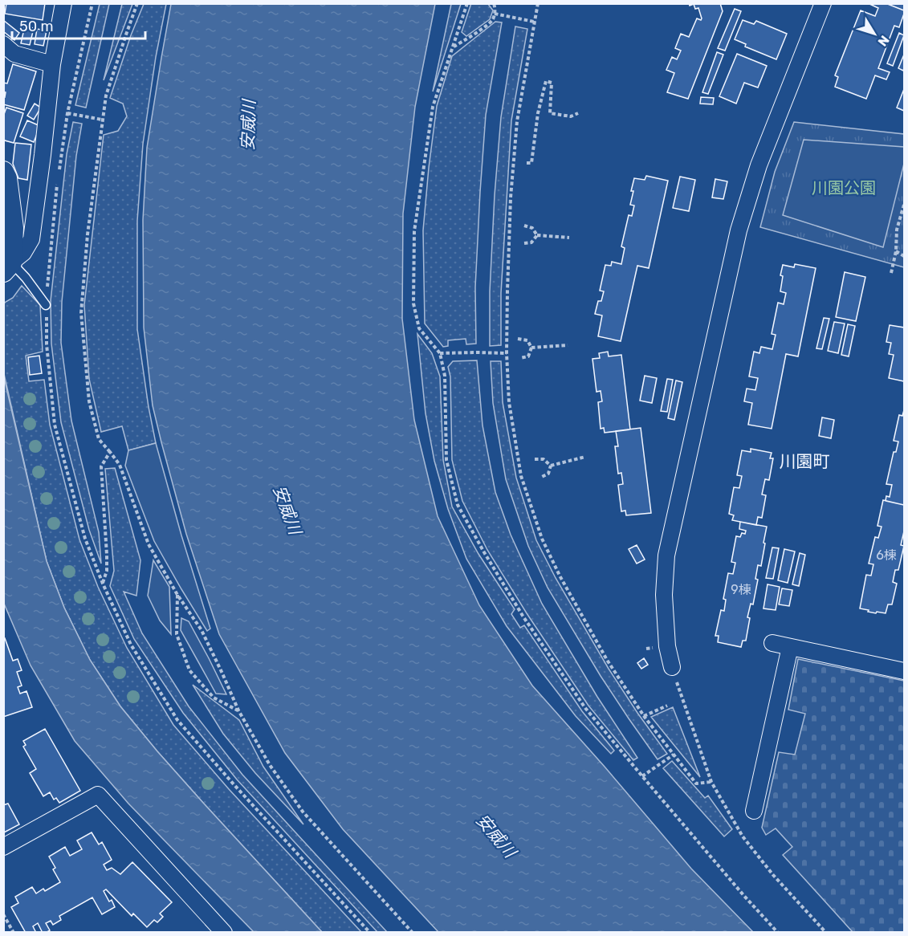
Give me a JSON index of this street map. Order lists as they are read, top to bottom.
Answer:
{
  "districts": ["川園町"],
  "water": ["安威川"],
  "parks": ["川園公園"],
  "house_numbers": ["6棟", "9棟"],
  "scale_bar": "50 m",
  "north": "bottom right"
}
